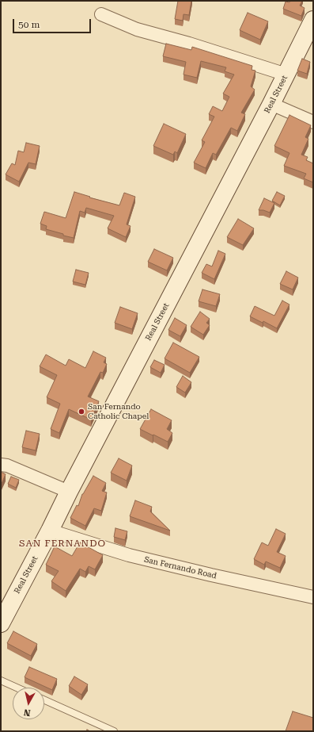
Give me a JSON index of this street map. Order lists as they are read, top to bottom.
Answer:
{
  "streets": {
    "main road": ["Real Street"],
    "street": ["San Fernando Road"]
  },
  "crossings": [
    ["Real Street", "San Fernando Road"]
  ],
  "districts": ["SAN FERNANDO"],
  "places": ["San Fernando Catholic Chapel"],
  "scale_bar": "50 m",
  "north": "bottom"
}
